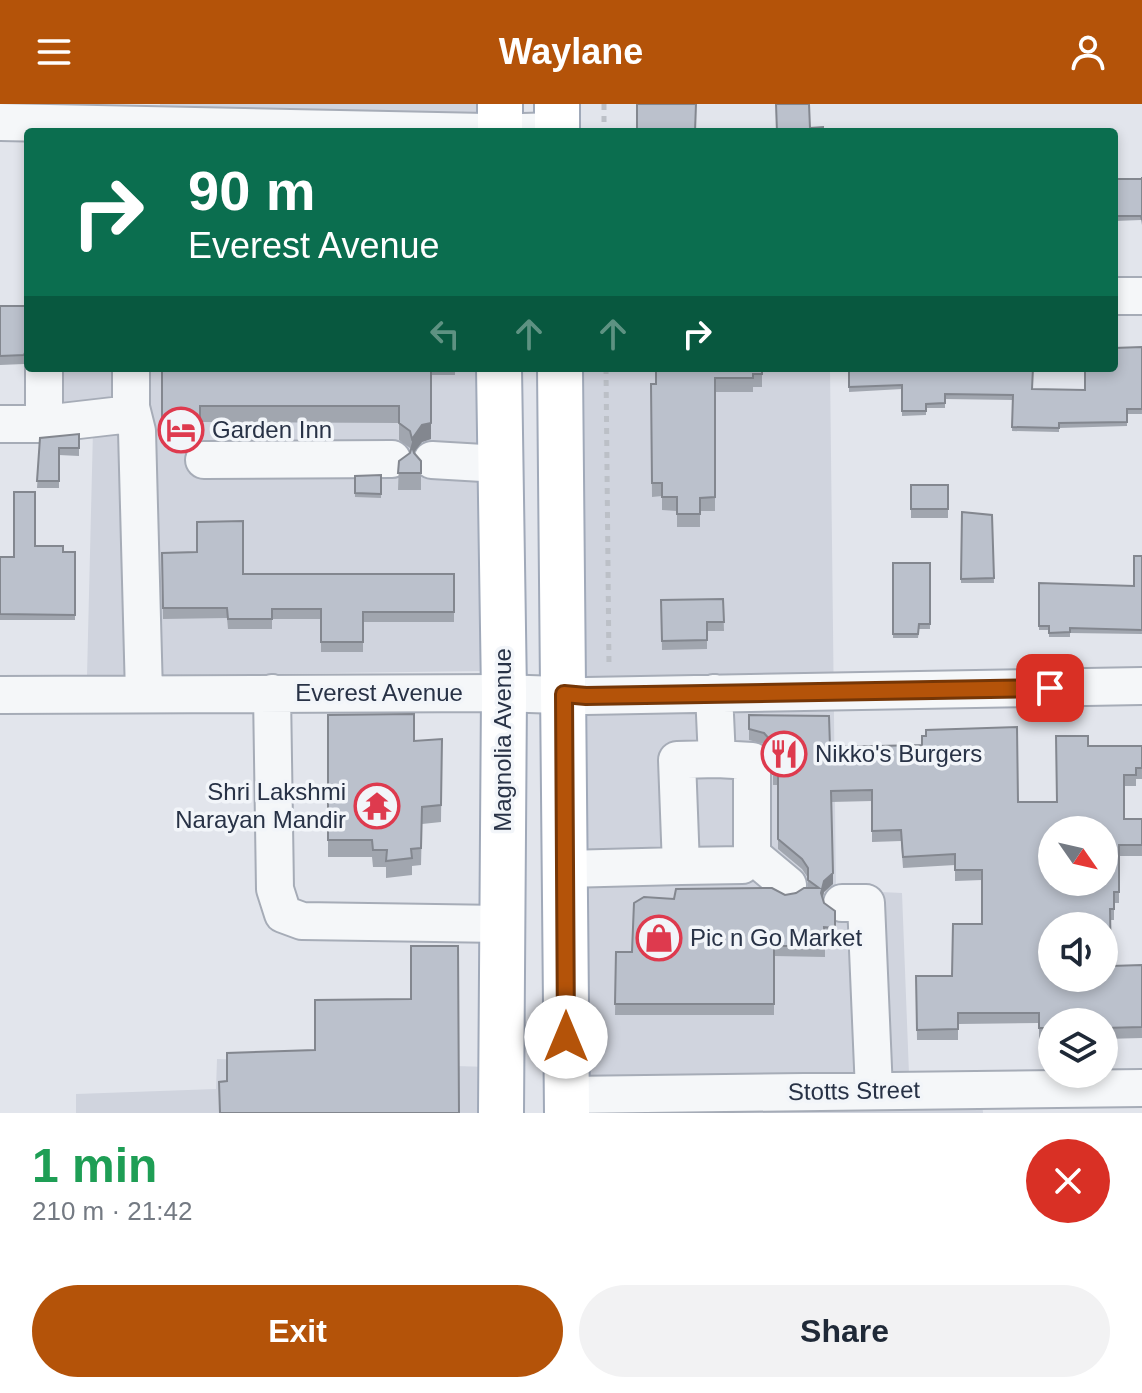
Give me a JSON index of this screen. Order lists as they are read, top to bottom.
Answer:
{
  "streets": {
    "main road": ["Magnolia Avenue"],
    "street": ["Everest Avenue", "Stotts Street"]
  },
  "crossings": [
    ["Everest Avenue", "Magnolia Avenue"]
  ],
  "places": {
    "hotel": ["Garden Inn"],
    "restaurant": ["Nikko's Burgers"],
    "temple": ["Shri Lakshmi Narayan Mandir"],
    "shop": ["Pic n Go Market"]
  },
  "north": "bottom right",
  "page": {
    "header": "Waylane",
    "turn": ["90 m", "Everest Avenue"],
    "heading": ["1 min", "210 m · 21:42"],
    "buttons": ["Exit", "Share"]
  }
}
